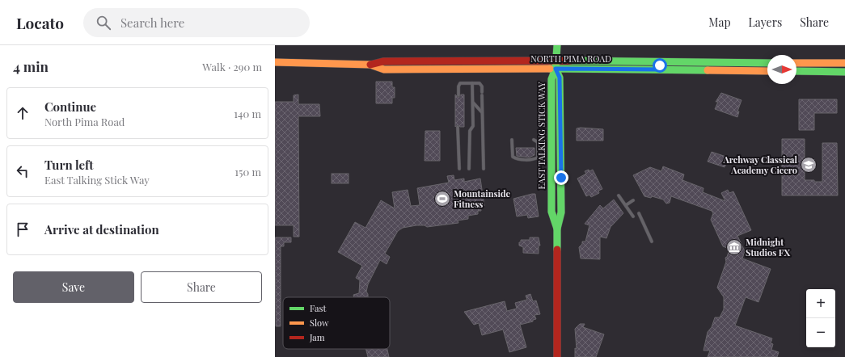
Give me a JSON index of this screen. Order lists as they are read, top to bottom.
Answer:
{
  "streets": {
    "main road": ["NORTH PIMA ROAD", "EAST TALKING STICK WAY"]
  },
  "crossings": [
    ["NORTH PIMA ROAD", "EAST TALKING STICK WAY"]
  ],
  "places": {
    "school or university": ["Archway Classical Academy Cicero"],
    "sports": ["Mountainside Fitness"],
    "museum": ["Midnight Studios FX"]
  },
  "legend": ["Fast", "Slow", "Jam"],
  "north": "right",
  "page": {
    "header": "Locato",
    "search": "Search here",
    "nav": ["Map", "Layers", "Share"],
    "heading": ["4 min", "Walk · 290 m"],
    "list": [
      ["Continue", "North Pima Road", "140 m"],
      ["Turn left", "East Talking Stick Way", "150 m"],
      "Arrive at destination"
    ],
    "buttons": ["Save", "Share"],
    "map_buttons": ["+", "−"]
  }
}
